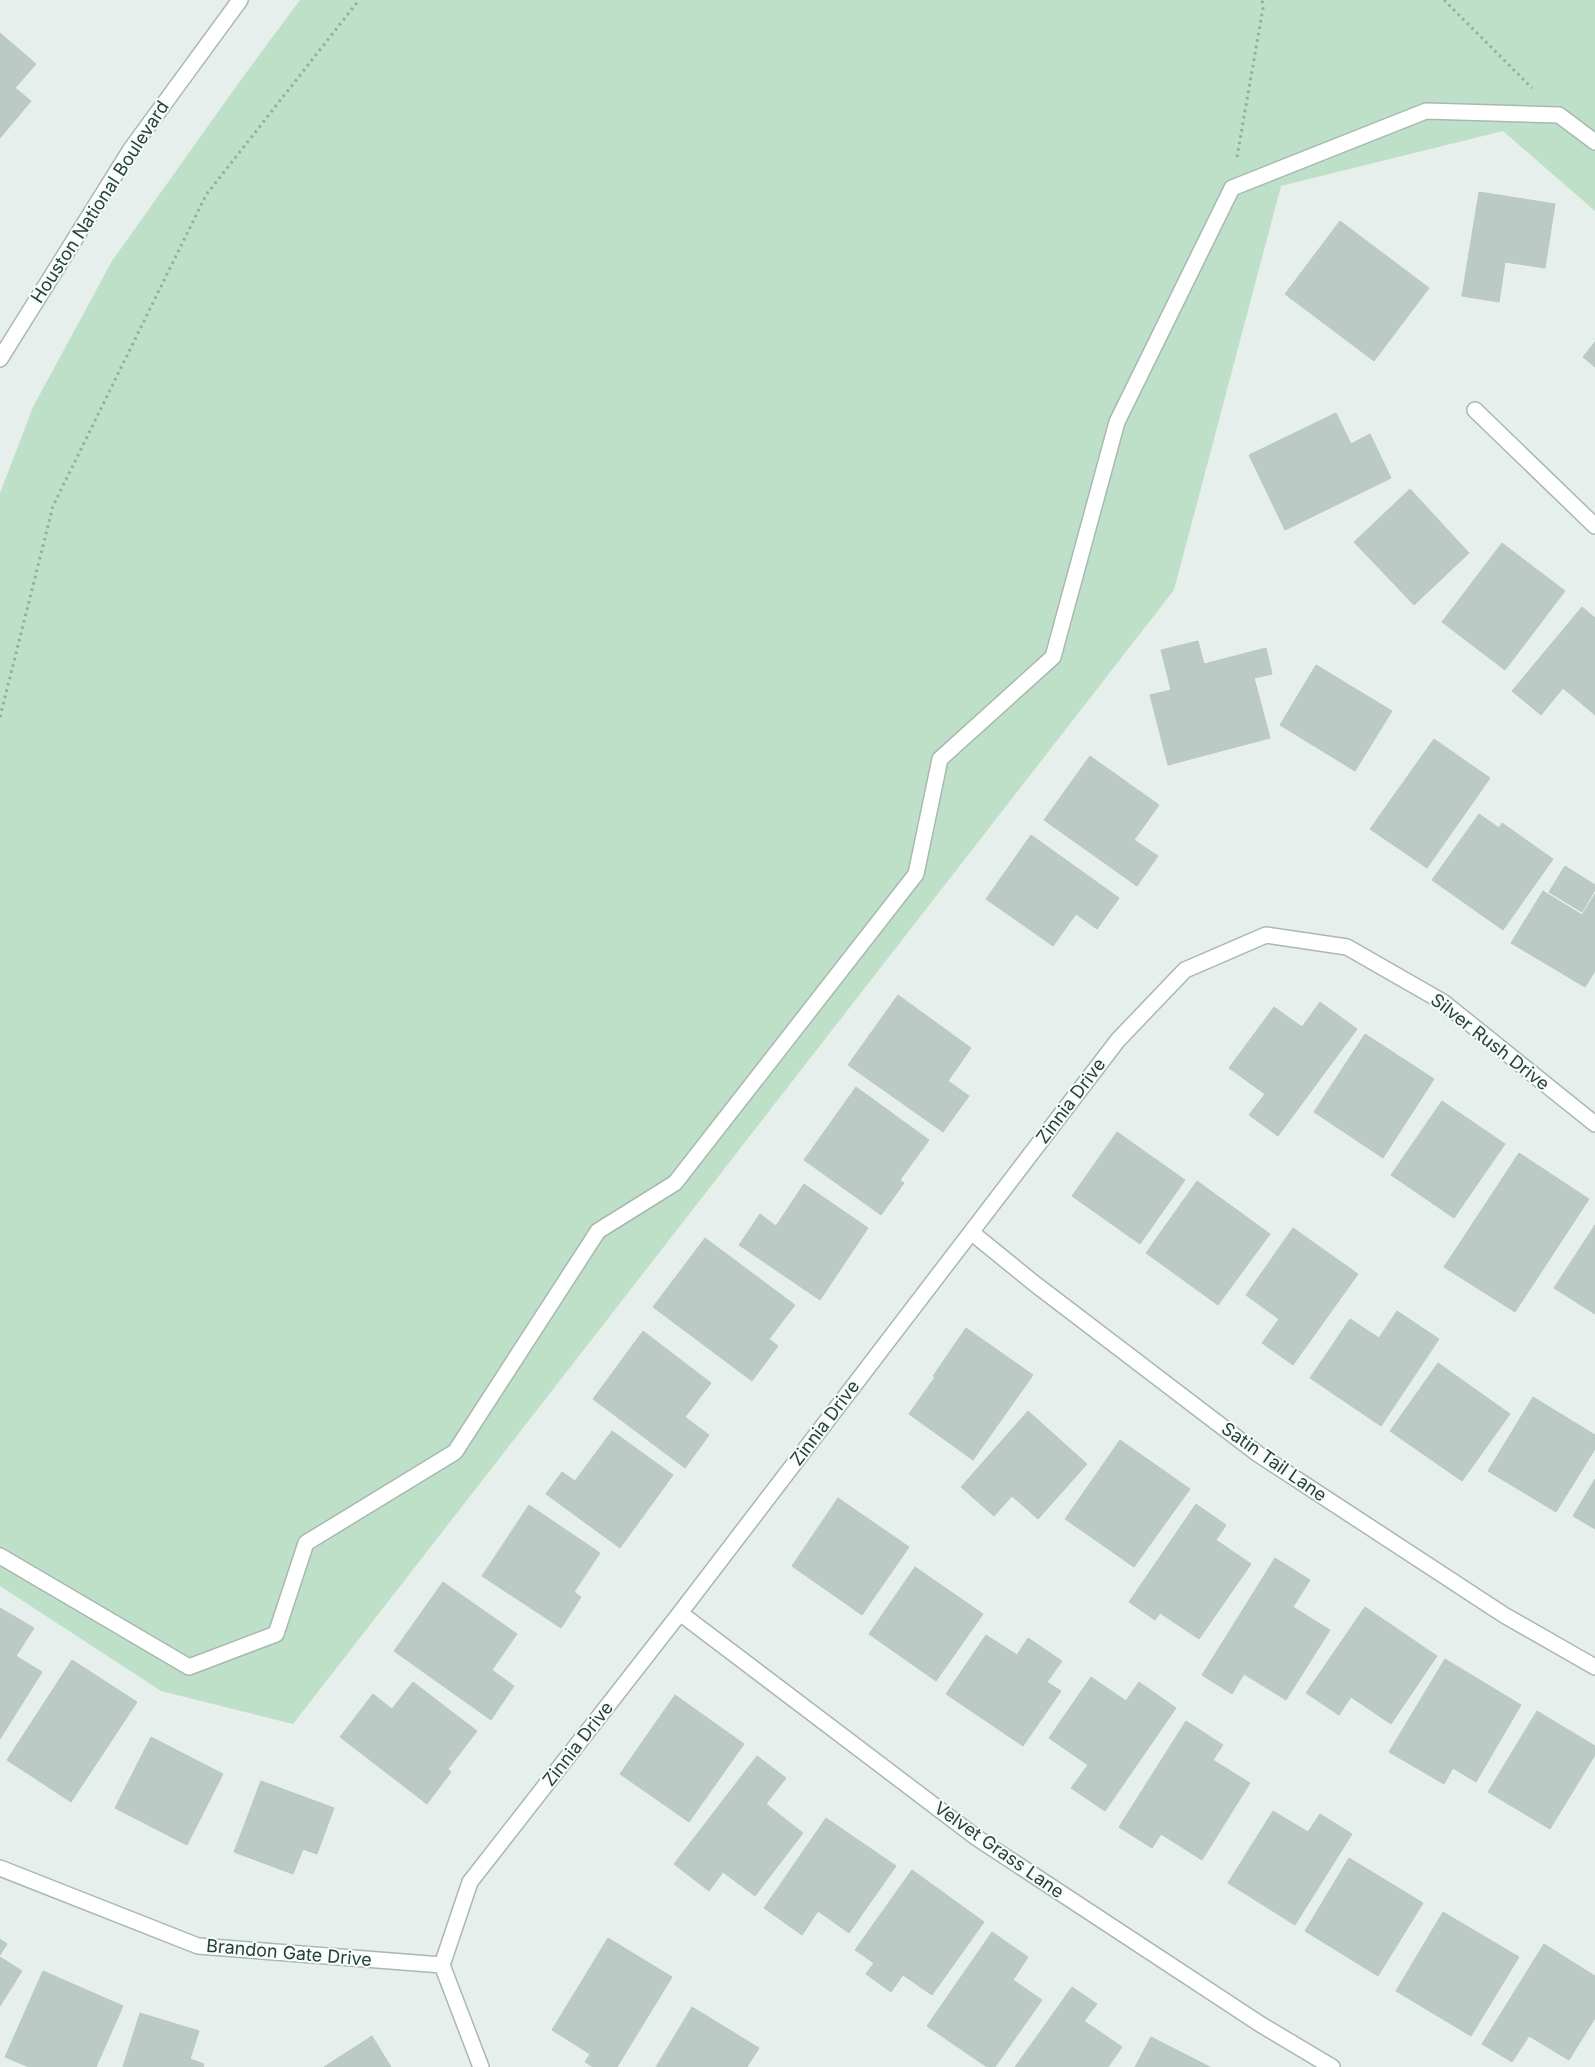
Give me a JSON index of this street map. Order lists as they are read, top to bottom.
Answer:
{
  "streets": {
    "street": [
      "Houston National Boulevard",
      "Silver Rush Drive",
      "Zinnia Drive",
      "Satin Tail Lane",
      "Velvet Grass Lane",
      "Brandon Gate Drive"
    ]
  },
  "crossings": [
    ["Silver Rush Drive", "Zinnia Drive"],
    ["Zinnia Drive", "Satin Tail Lane"],
    ["Zinnia Drive", "Velvet Grass Lane"],
    ["Zinnia Drive", "Brandon Gate Drive"]
  ]
}
